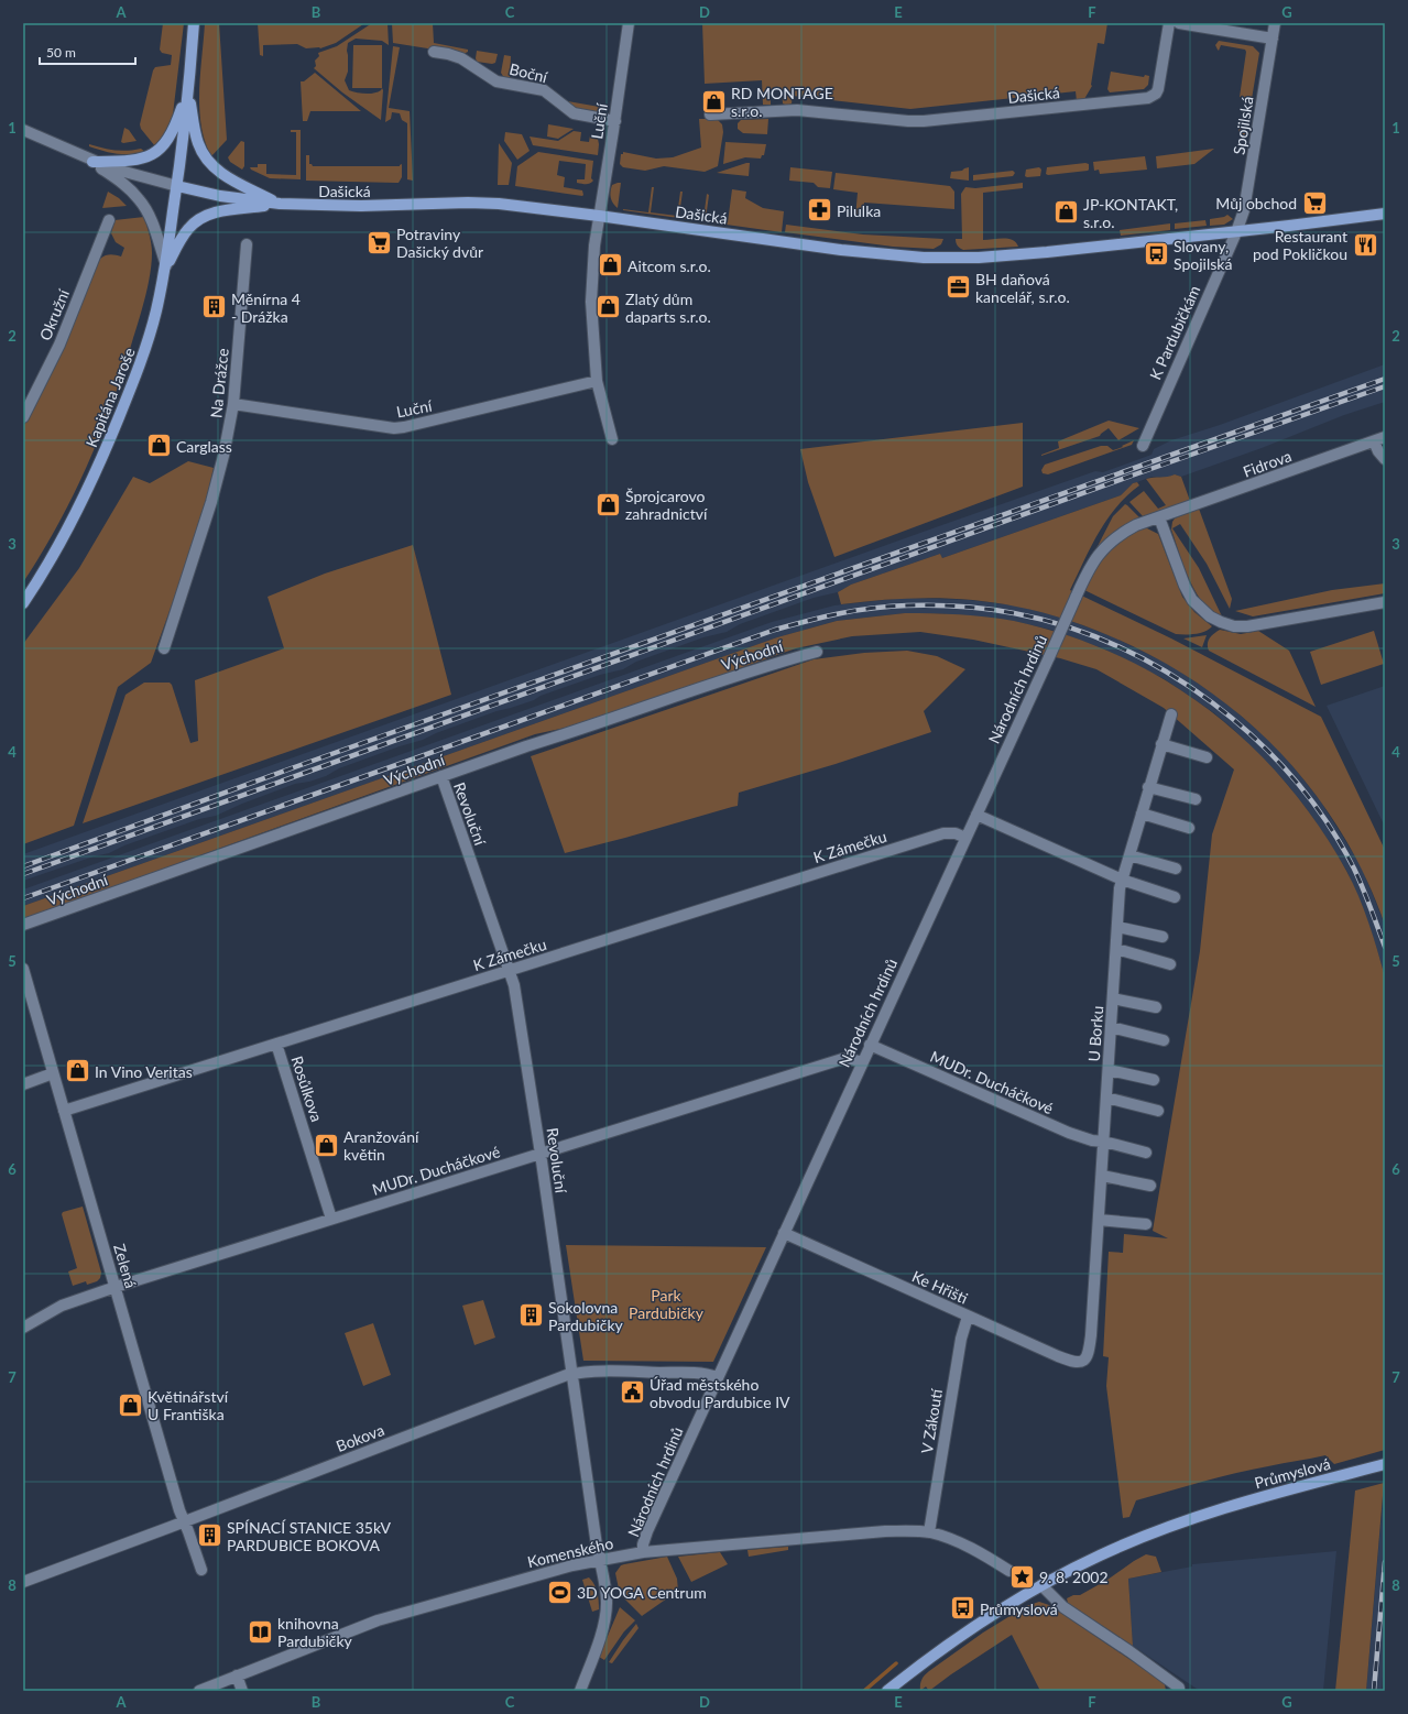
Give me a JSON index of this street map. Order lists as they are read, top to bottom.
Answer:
{
  "streets": {
    "main road": ["Dašická", "Kapitána Jaroše", "Průmyslová"],
    "street": [
      "Boční",
      "Luční",
      "Spojilská",
      "Okružní",
      "K Pardubičkám",
      "Na Drážce",
      "Fidrova",
      "Východní",
      "Národních hrdinů",
      "Revoluční",
      "K Zámečku",
      "U Borku",
      "MUDr. Ducháčkové",
      "Rosůlkova",
      "Zelená",
      "Ke Hřišti",
      "V Zákoutí",
      "Bokova",
      "Komenského"
    ]
  },
  "crossings": [
    ["Boční", "Luční"],
    ["Dašická", "Luční"],
    ["Dašická", "Spojilská"],
    ["Dašická", "K Pardubičkám"],
    ["Dašická", "Kapitána Jaroše"],
    ["Luční", "Na Drážce"],
    ["Spojilská", "K Pardubičkám"],
    ["Fidrova", "Národních hrdinů"],
    ["Východní", "Revoluční"],
    ["Národních hrdinů", "K Zámečku"],
    ["Národních hrdinů", "MUDr. Ducháčkové"],
    ["Národních hrdinů", "Ke Hřišti"],
    ["Národních hrdinů", "Bokova"],
    ["Národních hrdinů", "Komenského"],
    ["Revoluční", "K Zámečku"],
    ["Revoluční", "MUDr. Ducháčkové"],
    ["Revoluční", "Bokova"],
    ["Revoluční", "Komenského"],
    ["K Zámečku", "Rosůlkova"],
    ["K Zámečku", "Zelená"],
    ["U Borku", "MUDr. Ducháčkové"],
    ["U Borku", "Ke Hřišti"],
    ["MUDr. Ducháčkové", "Rosůlkova"],
    ["MUDr. Ducháčkové", "Zelená"],
    ["Zelená", "Bokova"],
    ["Ke Hřišti", "V Zákoutí"],
    ["V Zákoutí", "Komenského"]
  ],
  "parks": ["Park Pardubičky"],
  "places": {
    "shop": [
      "RD MONTAGE s.r.o.",
      "JP-KONTAKT, s.r.o.",
      "Aitcom s.r.o.",
      "Zlatý dům daparts s.r.o.",
      "Carglass",
      "Šprojcarovo zahradnictví",
      "In Vino Veritas",
      "Aranžování květin",
      "Květinářství U Františka"
    ],
    "supermarket": ["Můj obchod", "Potraviny Dašický dvůr"],
    "pharmacy": ["Pilulka"],
    "restaurant": ["Restaurant pod Pokličkou"],
    "bus stop": ["Slovany, Spojilská", "Průmyslová"],
    "office": ["BH daňová kancelář, s.r.o."],
    "building": ["Měnírna 4 - Drážka", "Sokolovna Pardubičky", "SPÍNACÍ STANICE 35kV PARDUBICE BOKOVA"],
    "public building": ["Úřad městského obvodu Pardubice IV"],
    "place": ["9. 8. 2002"],
    "sports": ["3D YOGA Centrum"],
    "library": ["knihovna Pardubičky"]
  },
  "scale_bar": "50 m",
  "grid": {
    "columns": [
      "A",
      "B",
      "C",
      "D",
      "E",
      "F",
      "G"
    ],
    "rows": [
      "1",
      "2",
      "3",
      "4",
      "5",
      "6",
      "7",
      "8"
    ]
  }
}
